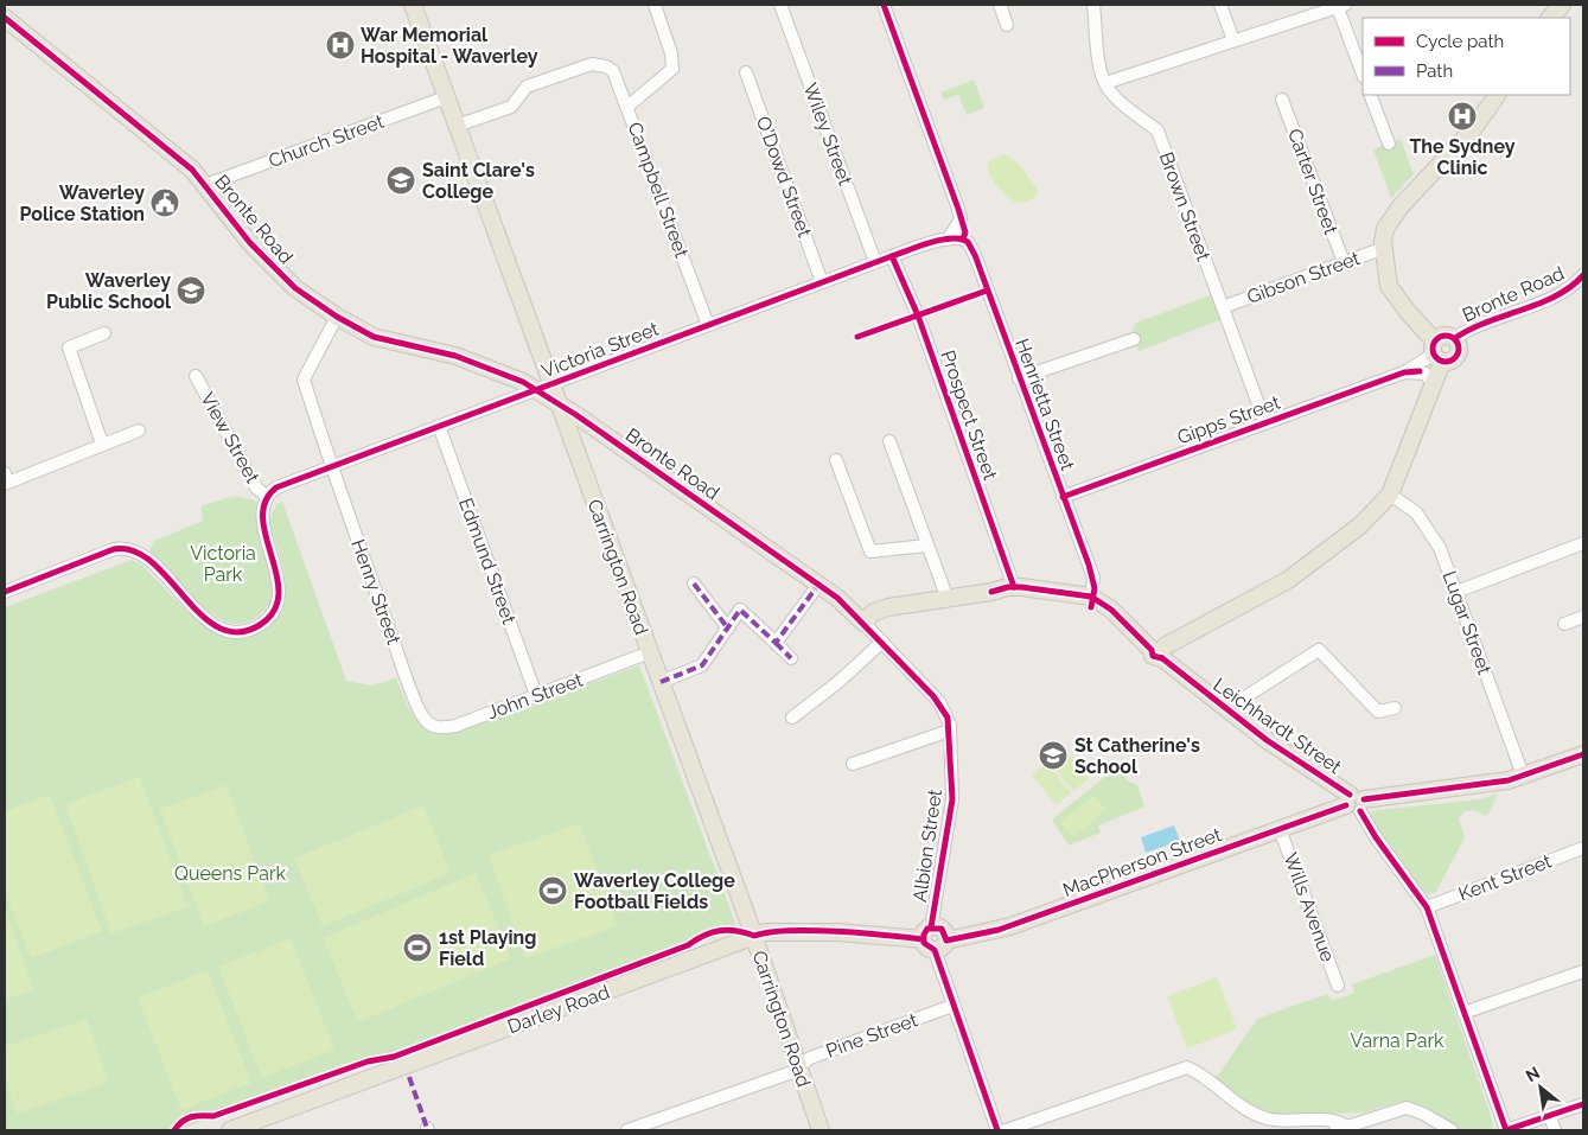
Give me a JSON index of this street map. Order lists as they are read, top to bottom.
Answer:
{
  "streets": {
    "main road": [
      "Bronte Road",
      "Carrington Road",
      "Leichhardt Street",
      "MacPherson Street",
      "Darley Road"
    ],
    "street": [
      "Wiley Street",
      "Church Street",
      "O'Dowd Street",
      "Carter Street",
      "Campbell Street",
      "Brown Street",
      "Gibson Street",
      "Victoria Street",
      "Henrietta Street",
      "Prospect Street",
      "Gipps Street",
      "View Street",
      "Edmund Street",
      "Henry Street",
      "Lugar Street",
      "John Street",
      "Albion Street",
      "Kent Street",
      "Wills Avenue",
      "Pine Street"
    ]
  },
  "crossings": [
    ["Wiley Street", "Victoria Street"],
    ["Church Street", "Bronte Road"],
    ["O'Dowd Street", "Victoria Street"],
    ["Carter Street", "Gibson Street"],
    ["Campbell Street", "Victoria Street"],
    ["Brown Street", "Gibson Street"],
    ["Brown Street", "Gipps Street"],
    ["Bronte Road", "Victoria Street"],
    ["Bronte Road", "Carrington Road"],
    ["Bronte Road", "Henry Street"],
    ["Bronte Road", "Albion Street"],
    ["Victoria Street", "Henrietta Street"],
    ["Victoria Street", "Prospect Street"],
    ["Victoria Street", "View Street"],
    ["Victoria Street", "Edmund Street"],
    ["Victoria Street", "Henry Street"],
    ["Henrietta Street", "Gipps Street"],
    ["Edmund Street", "John Street"],
    ["Carrington Road", "John Street"],
    ["Carrington Road", "MacPherson Street"],
    ["Carrington Road", "Darley Road"],
    ["Carrington Road", "Pine Street"],
    ["Henry Street", "John Street"],
    ["Lugar Street", "MacPherson Street"],
    ["Leichhardt Street", "MacPherson Street"],
    ["Leichhardt Street", "Kent Street"],
    ["Albion Street", "MacPherson Street"],
    ["Albion Street", "Pine Street"],
    ["MacPherson Street", "Wills Avenue"],
    ["MacPherson Street", "Darley Road"]
  ],
  "parks": ["Victoria Park", "Queens Park", "Varna Park"],
  "places": {
    "hospital": ["War Memorial Hospital - Waverley", "The Sydney Clinic"],
    "school or university": ["Saint Clare's College", "Waverley Public School", "St Catherine's School"],
    "public building": ["Waverley Police Station"],
    "sports": ["Waverley College Football Fields", "1st Playing Field"]
  },
  "legend": ["Cycle path", "Path"],
  "north": "top left"
}
